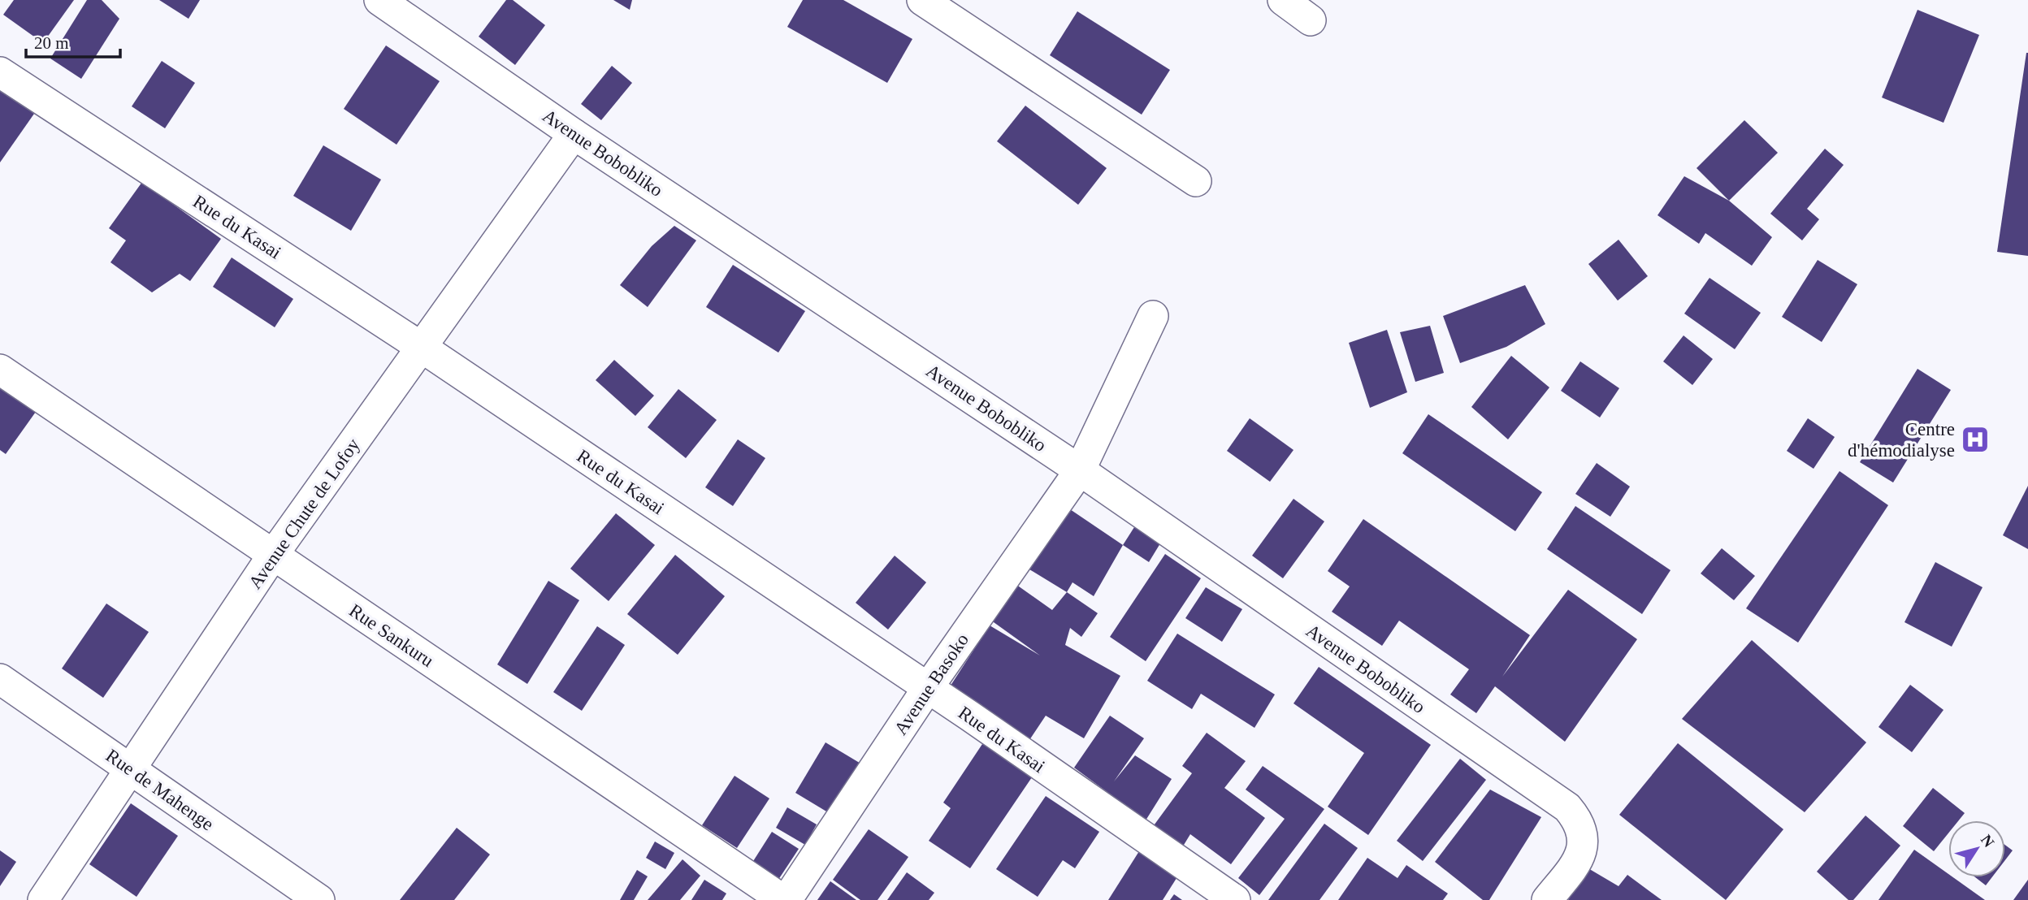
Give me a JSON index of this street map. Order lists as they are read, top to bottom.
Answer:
{
  "streets": {
    "street": [
      "Avenue Bobobliko",
      "Rue du Kasai",
      "Avenue Chute de Lofoy",
      "Rue Sankuru",
      "Avenue Basoko",
      "Rue de Mahenge"
    ]
  },
  "crossings": [
    ["Avenue Bobobliko", "Avenue Chute de Lofoy"],
    ["Avenue Bobobliko", "Avenue Basoko"],
    ["Rue du Kasai", "Avenue Chute de Lofoy"],
    ["Rue du Kasai", "Avenue Basoko"],
    ["Avenue Chute de Lofoy", "Rue Sankuru"],
    ["Avenue Chute de Lofoy", "Rue de Mahenge"],
    ["Rue Sankuru", "Avenue Basoko"]
  ],
  "places": {
    "hospital": ["Centre d'hémodialyse"]
  },
  "scale_bar": "20 m",
  "north": "top right"
}
